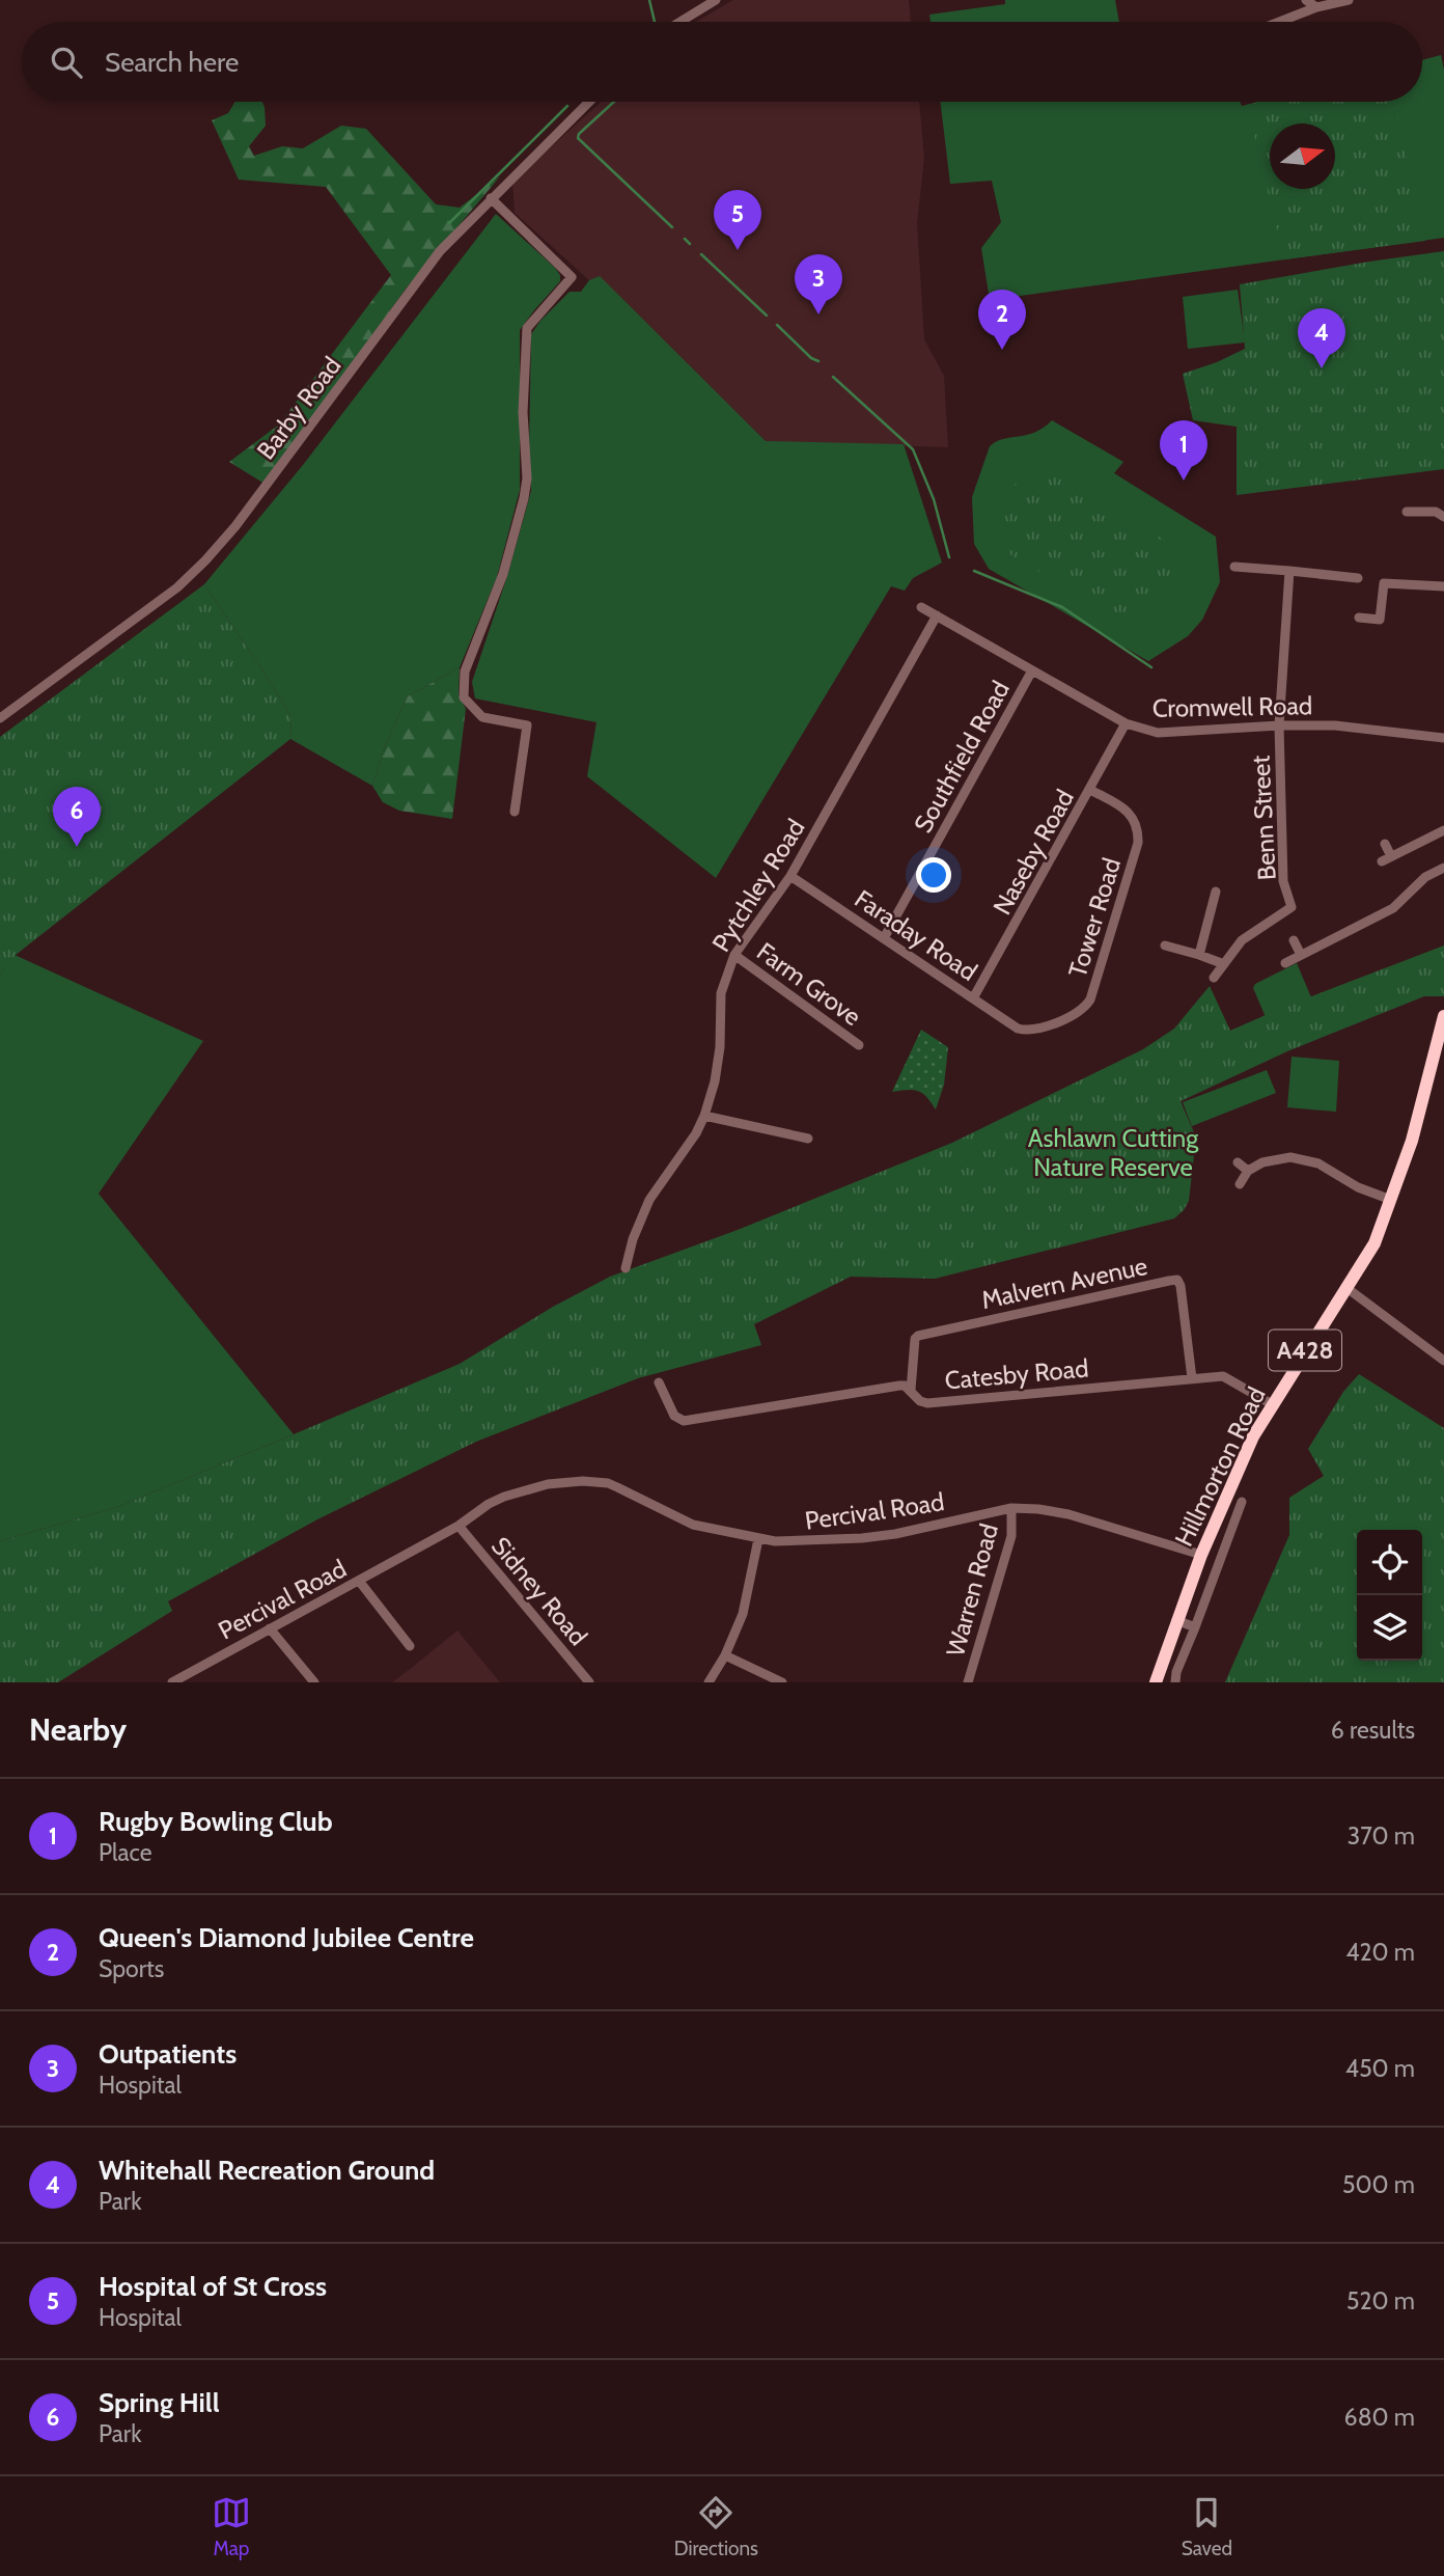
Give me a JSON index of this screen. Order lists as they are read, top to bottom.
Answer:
{
  "streets": {
    "highway": ["A428", "Hillmorton Road"],
    "street": [
      "Barby Road",
      "Cromwell Road",
      "Southfield Road",
      "Benn Street",
      "Naseby Road",
      "Pytchley Road",
      "Tower Road",
      "Faraday Road",
      "Farm Grove",
      "Malvern Avenue",
      "Catesby Road",
      "Percival Road",
      "Warren Road",
      "Sidney Road"
    ]
  },
  "crossings": [
    ["Cromwell Road", "Southfield Road"],
    ["Cromwell Road", "Benn Street"],
    ["Cromwell Road", "Naseby Road"],
    ["Cromwell Road", "Pytchley Road"],
    ["Southfield Road", "Faraday Road"],
    ["Naseby Road", "Tower Road"],
    ["Naseby Road", "Faraday Road"],
    ["Pytchley Road", "Faraday Road"],
    ["Pytchley Road", "Farm Grove"],
    ["Tower Road", "Faraday Road"],
    ["Malvern Avenue", "Catesby Road"],
    ["Catesby Road", "Hillmorton Road"],
    ["Hillmorton Road", "Percival Road"],
    ["Percival Road", "Warren Road"],
    ["Percival Road", "Sidney Road"]
  ],
  "parks": ["Ashlawn Cutting Nature Reserve"],
  "north": "right",
  "page": {
    "search": "Search here",
    "pins": [
      "5",
      "3",
      "2",
      "4",
      "1",
      "6"
    ],
    "heading": ["Nearby", "6 results"],
    "list": [
      {
        "mark": "1",
        "name": "Rugby Bowling Club",
        "note": "Place",
        "value": "370 m"
      },
      {
        "mark": "2",
        "name": "Queen's Diamond Jubilee Centre",
        "note": "Sports",
        "value": "420 m"
      },
      {
        "mark": "3",
        "name": "Outpatients",
        "note": "Hospital",
        "value": "450 m"
      },
      {
        "mark": "4",
        "name": "Whitehall Recreation Ground",
        "note": "Park",
        "value": "500 m"
      },
      {
        "mark": "5",
        "name": "Hospital of St Cross",
        "note": "Hospital",
        "value": "520 m"
      },
      {
        "mark": "6",
        "name": "Spring Hill",
        "note": "Park",
        "value": "680 m"
      }
    ],
    "nav": ["Map", "Directions", "Saved"]
  }
}
